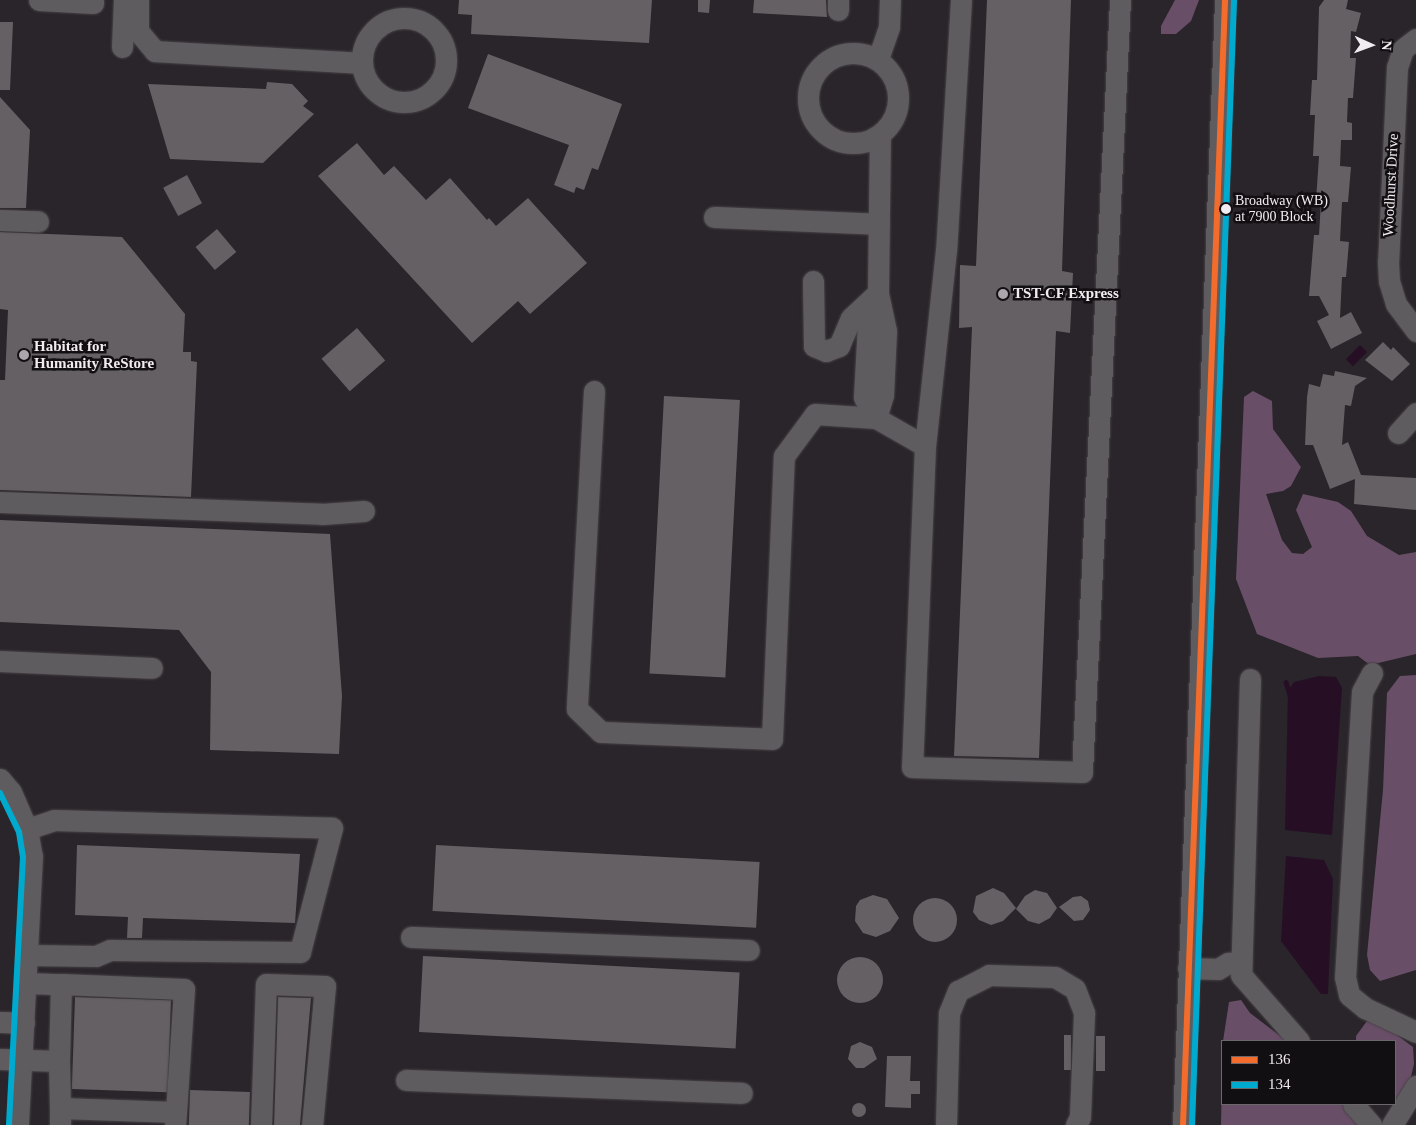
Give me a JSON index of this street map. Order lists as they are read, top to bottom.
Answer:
{
  "streets": {
    "street": ["Woodhurst Drive"]
  },
  "places": ["Broadway (WB) at 7900 Block", "TST-CF Express", "Habitat for Humanity ReStore"],
  "lines": ["transit line 136", "transit line 134"],
  "legend": ["136", "134"],
  "north": "right"
}
